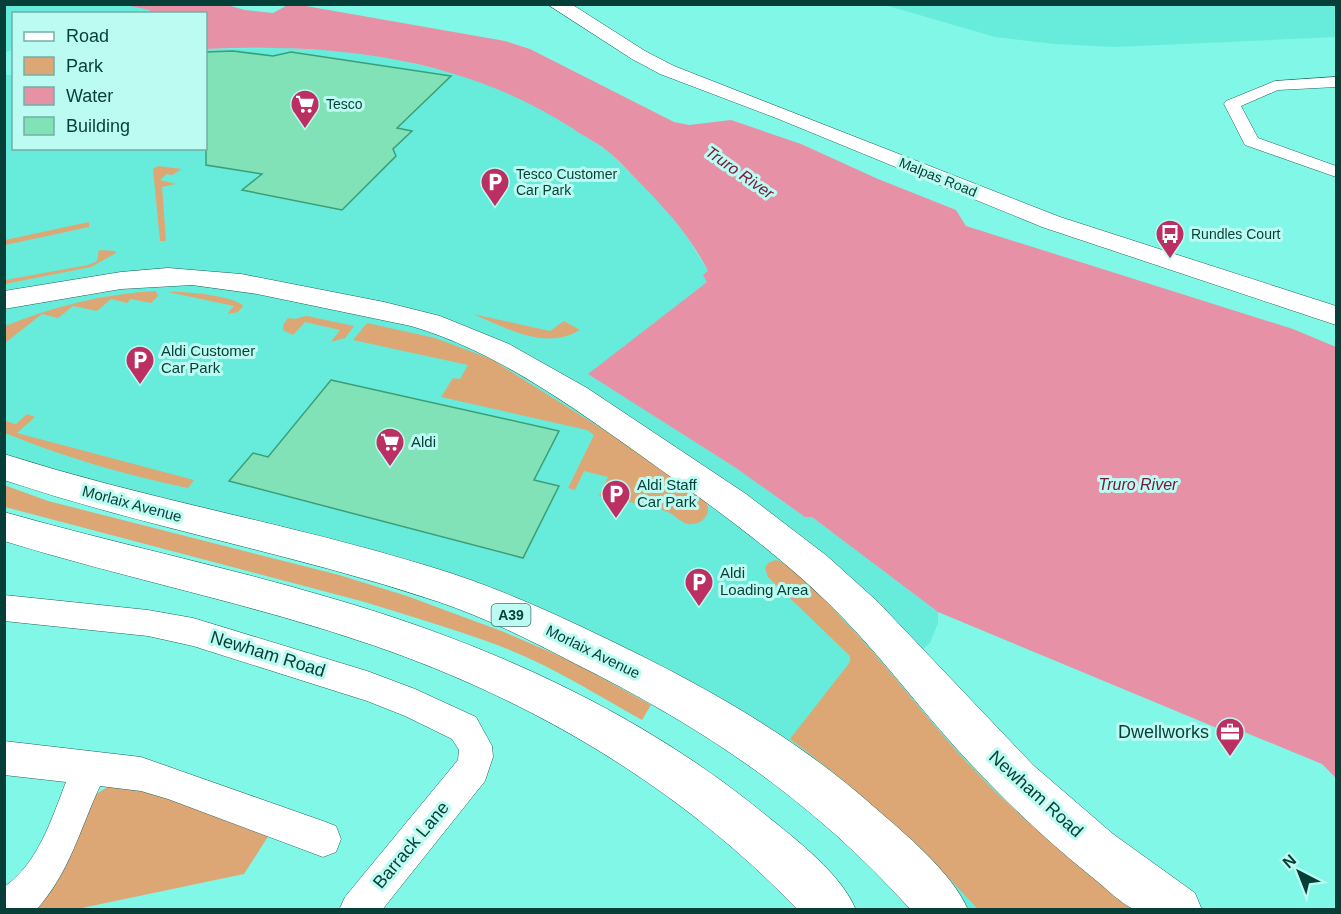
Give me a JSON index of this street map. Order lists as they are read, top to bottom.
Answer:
{
  "streets": {
    "main road": [
      "Malpas Road",
      "Morlaix Avenue",
      "A39",
      "Newham Road"
    ],
    "street": ["Barrack Lane"]
  },
  "crossings": [
    ["Newham Road", "Barrack Lane"]
  ],
  "water": ["Truro River"],
  "places": {
    "supermarket": ["Tesco", "Aldi"],
    "parking": [
      "Tesco Customer Car Park",
      "Aldi Customer Car Park",
      "Aldi Staff Car Park",
      "Aldi Loading Area"
    ],
    "bus stop": ["Rundles Court"],
    "office": ["Dwellworks"]
  },
  "legend": [
    "Road",
    "Park",
    "Water",
    "Building"
  ],
  "north": "top left"
}
